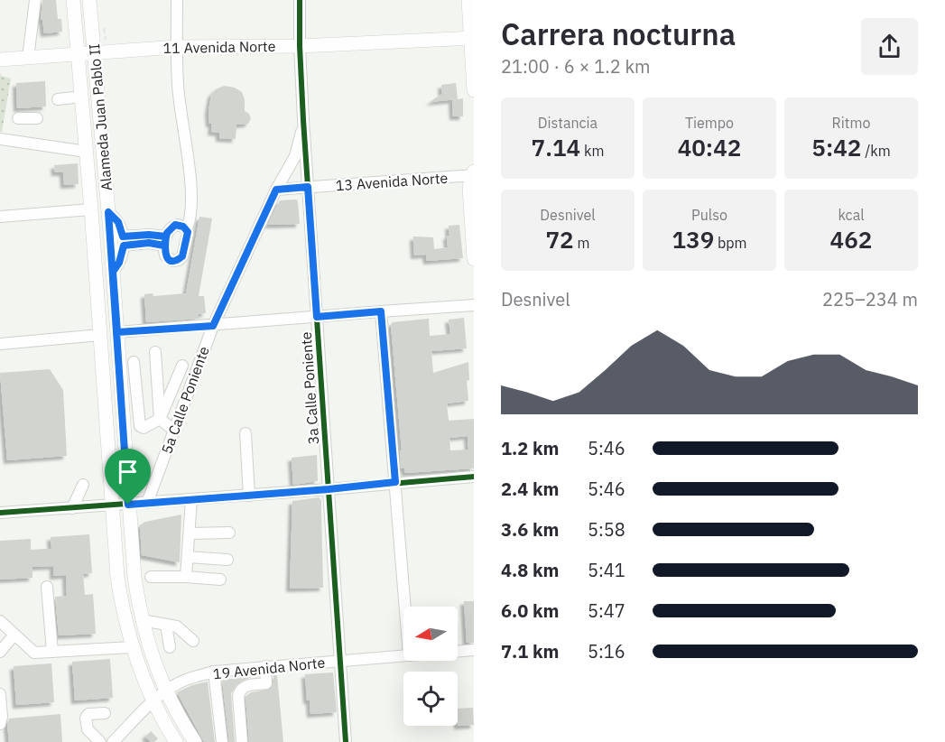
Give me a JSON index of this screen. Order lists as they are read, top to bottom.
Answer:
{
  "streets": {
    "main road": ["11 Avenida Norte", "Alameda Juan Pablo II"],
    "street": [
      "13 Avenida Norte",
      "3a Calle Poniente",
      "5a Calle Poniente",
      "19 Avenida Norte"
    ]
  },
  "crossings": [
    ["11 Avenida Norte", "Alameda Juan Pablo II"],
    ["11 Avenida Norte", "3a Calle Poniente"],
    ["Alameda Juan Pablo II", "19 Avenida Norte"],
    ["13 Avenida Norte", "3a Calle Poniente"],
    ["13 Avenida Norte", "5a Calle Poniente"],
    ["3a Calle Poniente", "5a Calle Poniente"],
    ["3a Calle Poniente", "19 Avenida Norte"]
  ],
  "north": "left",
  "page": {
    "heading": ["Carrera nocturna", "21:00 · 6 × 1.2 km"],
    "stats": [
      ["Distancia", "7.14 km"],
      ["Tiempo", "40:42"],
      ["Ritmo", "5:42 /km"],
      ["Desnivel", "72 m"],
      ["Pulso", "139 bpm"],
      ["kcal", "462"]
    ],
    "chart": ["Desnivel", "225–234 m"],
    "list": [
      {
        "name": "1.2 km",
        "note": "5:46"
      },
      {
        "name": "2.4 km",
        "note": "5:46"
      },
      {
        "name": "3.6 km",
        "note": "5:58"
      },
      {
        "name": "4.8 km",
        "note": "5:41"
      },
      {
        "name": "6.0 km",
        "note": "5:47"
      },
      {
        "name": "7.1 km",
        "note": "5:16"
      }
    ]
  }
}
